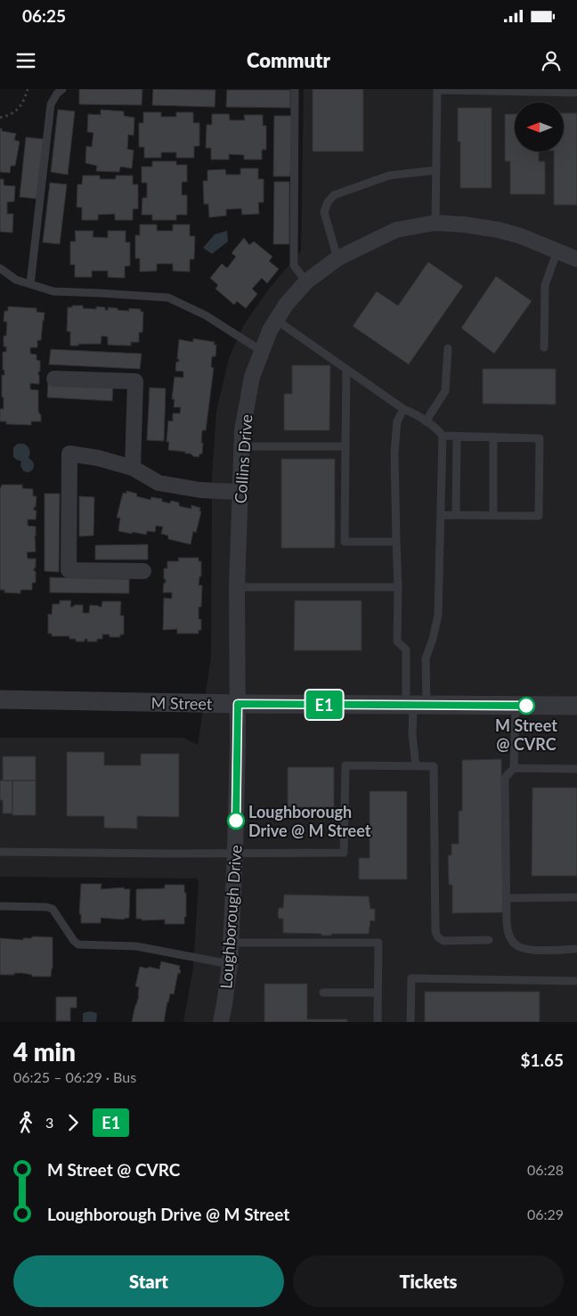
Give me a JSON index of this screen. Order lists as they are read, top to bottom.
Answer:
{
  "streets": {
    "street": ["Collins Drive", "M Street", "Loughborough Drive"]
  },
  "crossings": [
    ["Collins Drive", "M Street"],
    ["Collins Drive", "Loughborough Drive"],
    ["M Street", "Loughborough Drive"]
  ],
  "places": ["M Street @ CVRC", "Loughborough Drive @ M Street"],
  "lines": ["bus line E1"],
  "north": "left",
  "page": {
    "status": "06:25",
    "header": "Commutr",
    "on_map": "E1",
    "heading": ["4 min", "06:25 – 06:29 · Bus", "$1.65"],
    "legs": ["3", "E1"],
    "list": [
      {
        "name": "M Street @ CVRC",
        "value": "06:28"
      },
      {
        "name": "Loughborough Drive @ M Street",
        "value": "06:29"
      }
    ],
    "buttons": ["Start", "Tickets"]
  }
}
